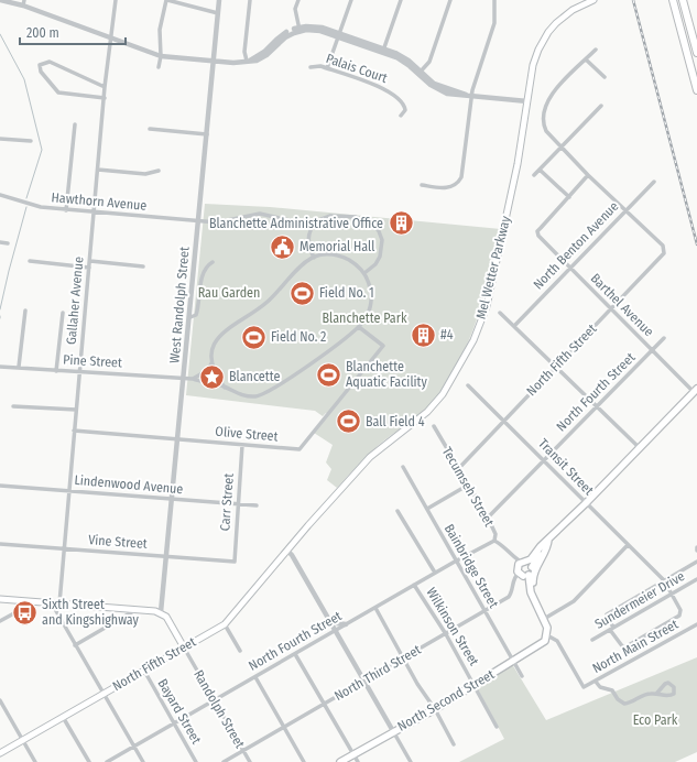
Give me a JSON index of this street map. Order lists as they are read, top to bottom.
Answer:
{
  "streets": {
    "main road": [
      "Mel Wetter Parkway",
      "North Fifth Street",
      "North Third Street",
      "North Second Street",
      "Randolph Street"
    ],
    "street": [
      "Palais Court",
      "Hawthorn Avenue",
      "North Benton Avenue",
      "Gallaher Avenue",
      "West Randolph Street",
      "Barthel Avenue",
      "Pine Street",
      "North Fourth Street",
      "Olive Street",
      "Transit Street",
      "Lindenwood Avenue",
      "Tecumseh Street",
      "Carr Street",
      "Vine Street",
      "Bainbridge Street",
      "Sundermeier Drive",
      "Wilkinson Street",
      "North Main Street",
      "Bayard Street"
    ]
  },
  "crossings": [
    ["Hawthorn Avenue", "Gallaher Avenue"],
    ["Hawthorn Avenue", "West Randolph Street"],
    ["North Benton Avenue", "Barthel Avenue"],
    ["North Benton Avenue", "North Fifth Street"],
    ["Mel Wetter Parkway", "North Fifth Street"],
    ["Gallaher Avenue", "Pine Street"],
    ["Gallaher Avenue", "Olive Street"],
    ["Gallaher Avenue", "Lindenwood Avenue"],
    ["Gallaher Avenue", "Vine Street"],
    ["West Randolph Street", "Pine Street"],
    ["West Randolph Street", "Olive Street"],
    ["West Randolph Street", "Lindenwood Avenue"],
    ["West Randolph Street", "Vine Street"],
    ["West Randolph Street", "Randolph Street"],
    ["Barthel Avenue", "North Fifth Street"],
    ["Barthel Avenue", "North Fourth Street"],
    ["Barthel Avenue", "North Third Street"],
    ["North Fifth Street", "Transit Street"],
    ["North Fifth Street", "Tecumseh Street"],
    ["North Fifth Street", "Randolph Street"],
    ["North Fifth Street", "Bayard Street"],
    ["Pine Street", "Olive Street"],
    ["North Fourth Street", "Transit Street"],
    ["North Fourth Street", "Tecumseh Street"],
    ["North Fourth Street", "Bainbridge Street"],
    ["North Fourth Street", "Wilkinson Street"],
    ["North Fourth Street", "Randolph Street"],
    ["North Fourth Street", "Bayard Street"],
    ["Olive Street", "Carr Street"],
    ["Transit Street", "Sundermeier Drive"],
    ["Transit Street", "North Third Street"],
    ["Lindenwood Avenue", "Carr Street"],
    ["Tecumseh Street", "North Third Street"],
    ["Carr Street", "Vine Street"],
    ["Bainbridge Street", "North Third Street"],
    ["Bainbridge Street", "North Second Street"],
    ["Wilkinson Street", "North Third Street"],
    ["Wilkinson Street", "North Second Street"],
    ["North Main Street", "North Second Street"],
    ["North Third Street", "Randolph Street"]
  ],
  "parks": ["Rau Garden", "Blanchette Park", "Eco Park"],
  "places": {
    "building": ["Blanchette Administrative Office", "#4"],
    "public building": ["Memorial Hall"],
    "sports": [
      "Field No. 1",
      "Field No. 2",
      "Blanchette Aquatic Facility",
      "Ball Field 4"
    ],
    "place": ["Blancette"],
    "bus stop": ["Sixth Street and Kingshighway"]
  },
  "scale_bar": "200 m"
}
